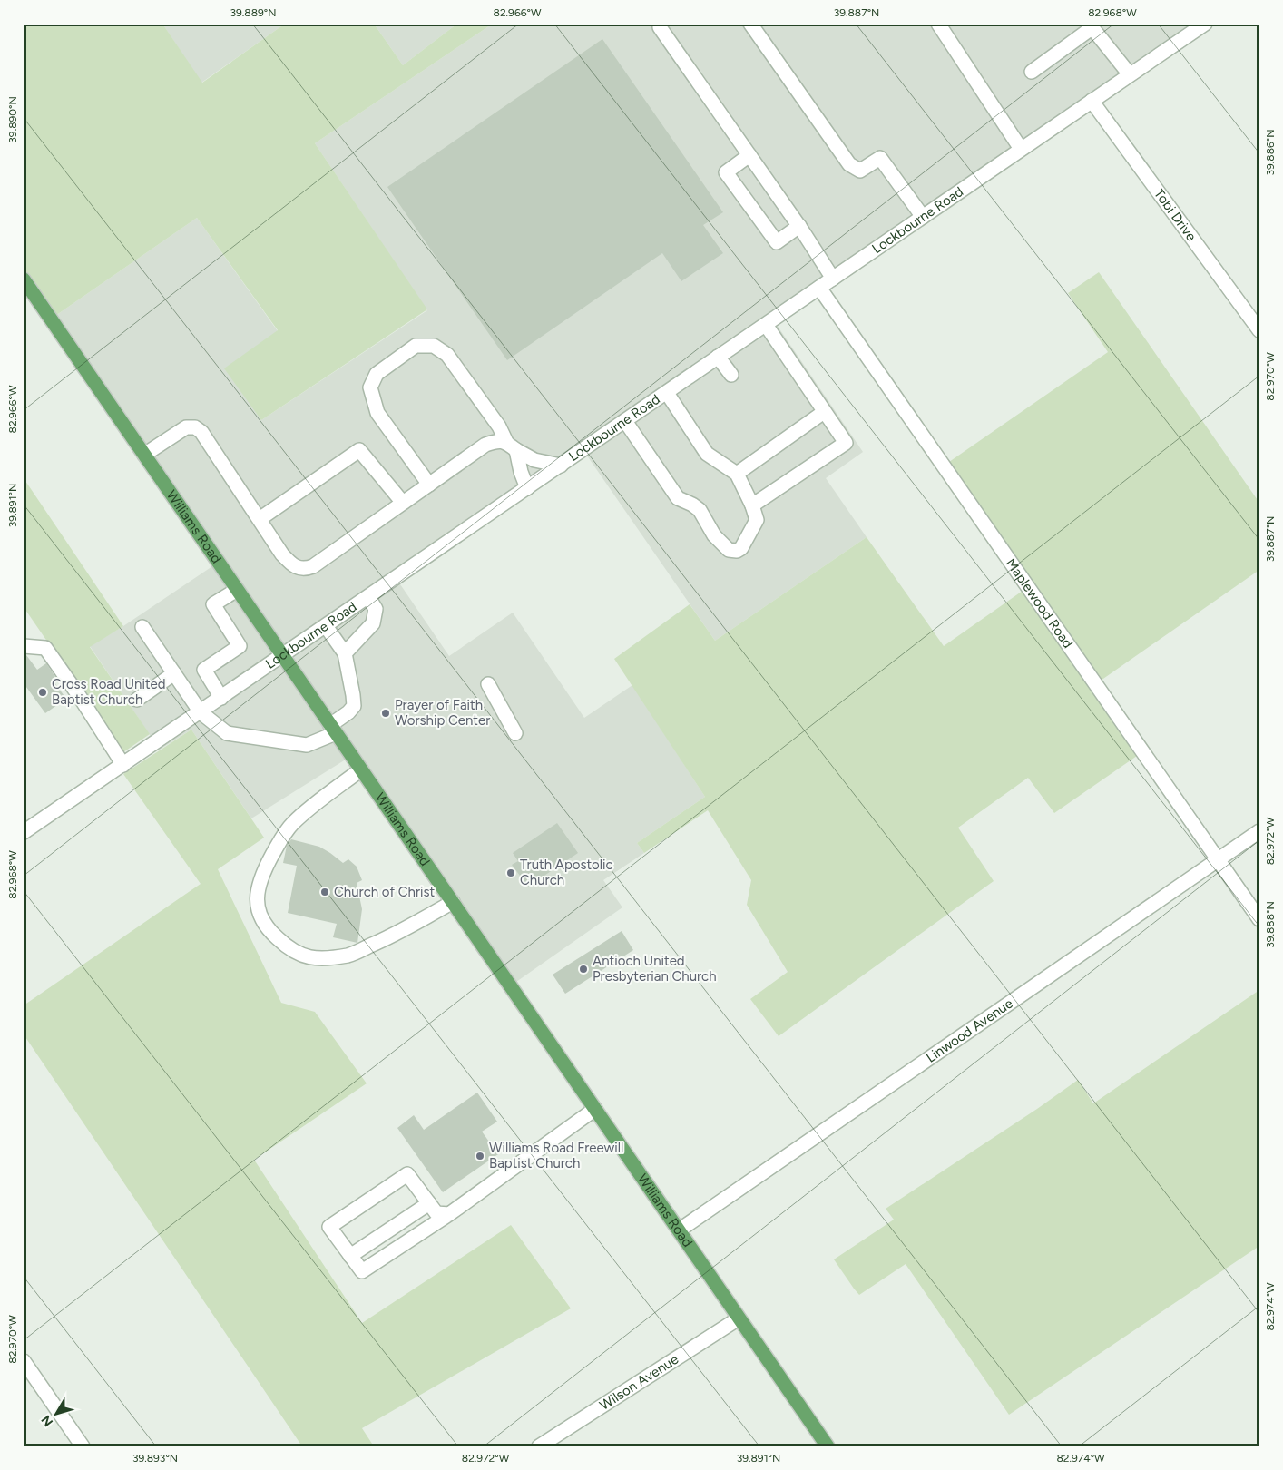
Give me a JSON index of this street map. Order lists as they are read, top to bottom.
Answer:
{
  "streets": {
    "main road": ["Williams Road"],
    "street": [
      "Tobi Drive",
      "Lockbourne Road",
      "Maplewood Road",
      "Linwood Avenue",
      "Wilson Avenue"
    ]
  },
  "crossings": [
    ["Tobi Drive", "Lockbourne Road"],
    ["Lockbourne Road", "Williams Road"],
    ["Lockbourne Road", "Maplewood Road"],
    ["Williams Road", "Linwood Avenue"],
    ["Williams Road", "Wilson Avenue"],
    ["Maplewood Road", "Linwood Avenue"]
  ],
  "places": [
    "Cross Road United Baptist Church",
    "Prayer of Faith Worship Center",
    "Truth Apostolic Church",
    "Church of Christ",
    "Antioch United Presbyterian Church",
    "Williams Road Freewill Baptist Church"
  ],
  "north": "bottom left",
  "coordinates": [
    "39.889°N",
    "82.966°W",
    "39.887°N",
    "82.968°W",
    "39.890°N",
    "39.886°N",
    "82.970°W",
    "39.891°N",
    "82.972°W",
    "39.888°N",
    "82.974°W",
    "39.893°N"
  ]
}
